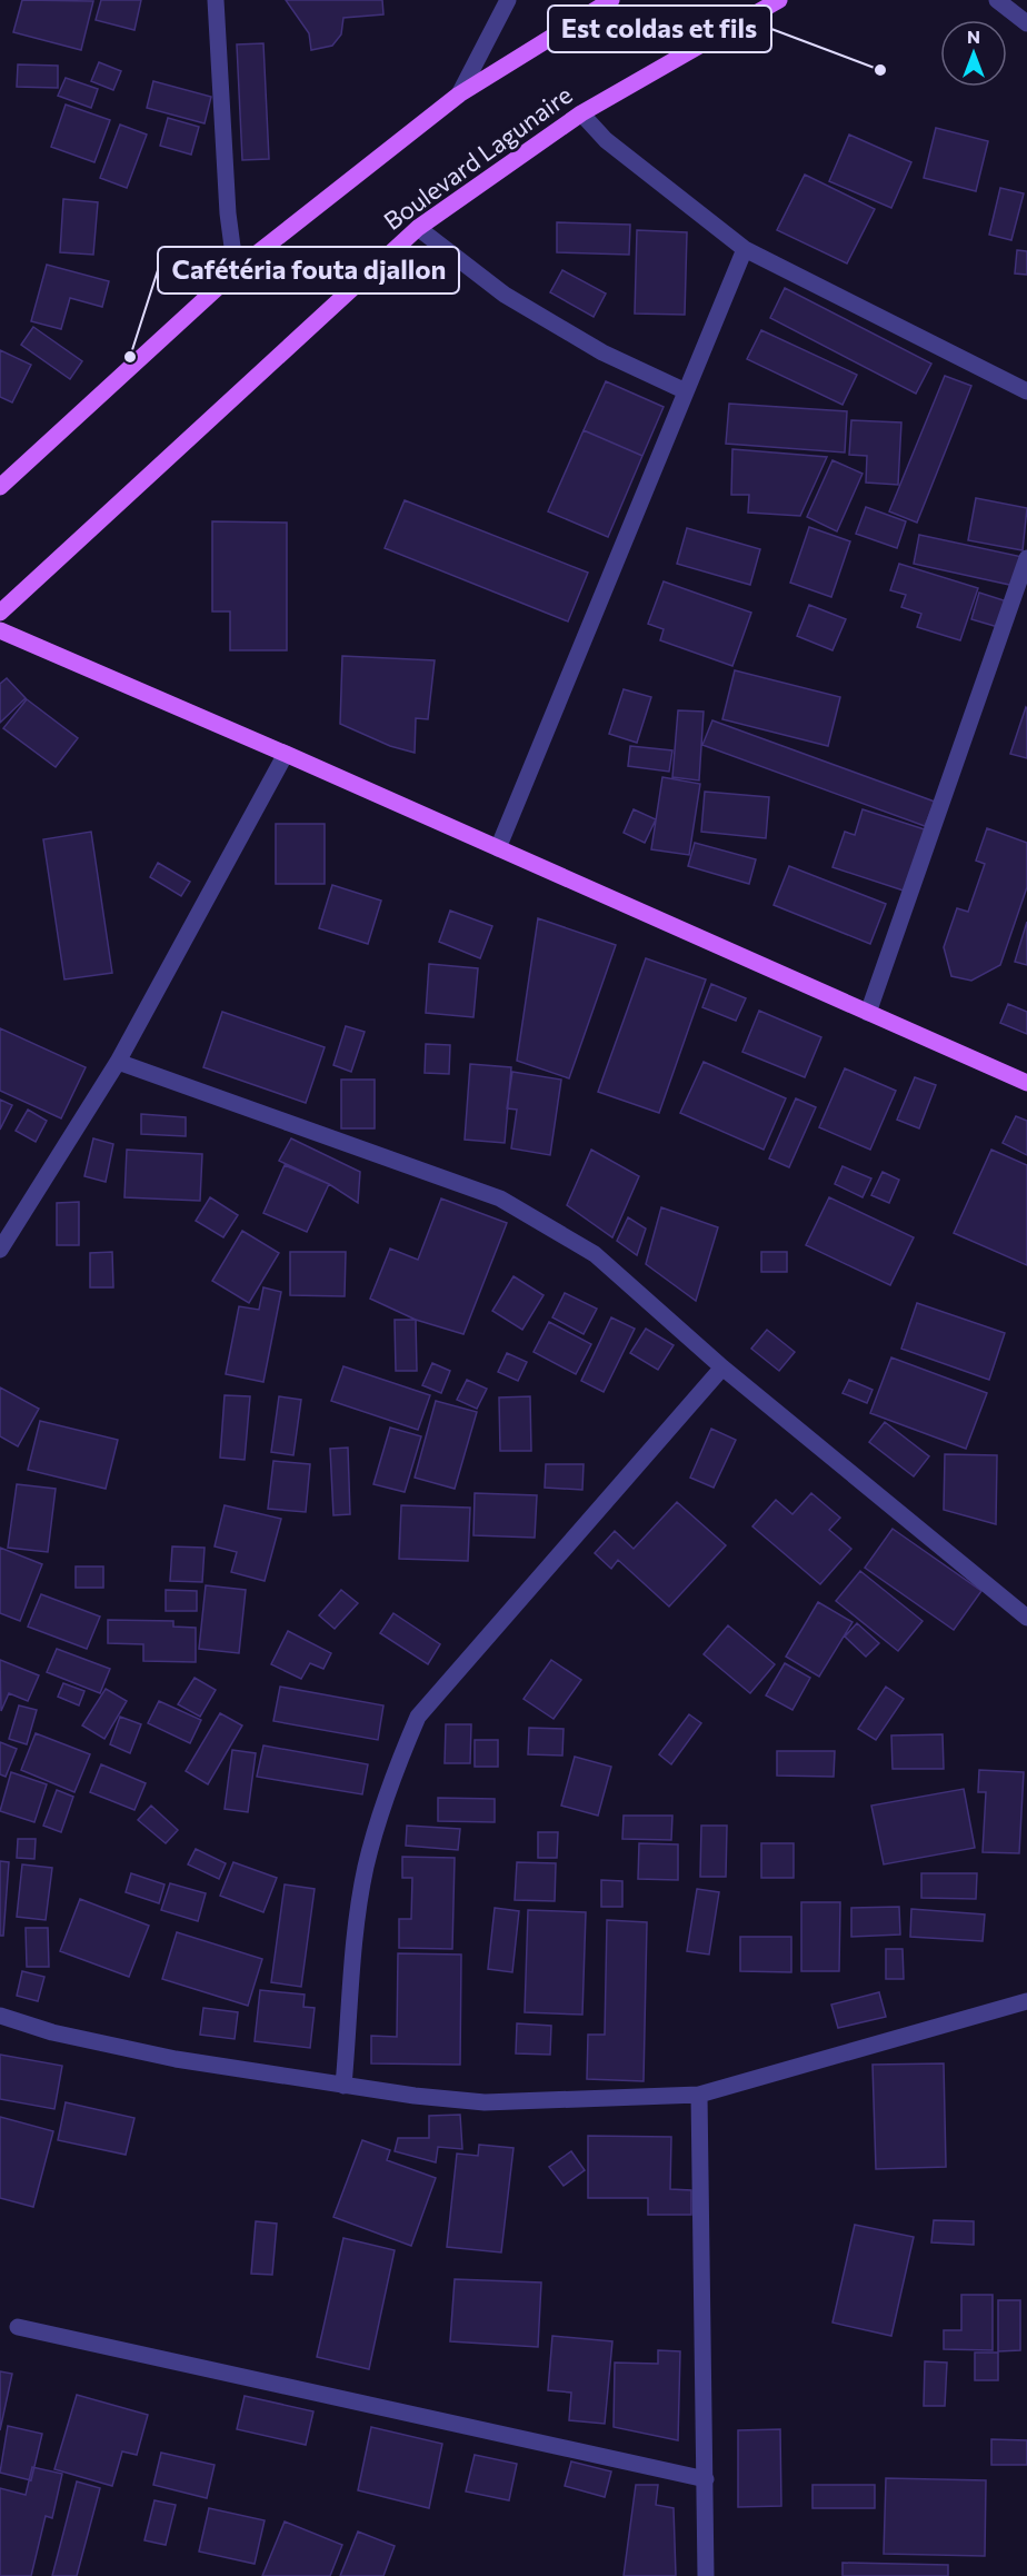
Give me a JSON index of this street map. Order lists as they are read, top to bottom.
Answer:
{
  "streets": {
    "main road": ["Boulevard Lagunaire"]
  },
  "places": ["Est coldas et fils", "Cafétéria fouta djallon"],
  "north": "top"
}
